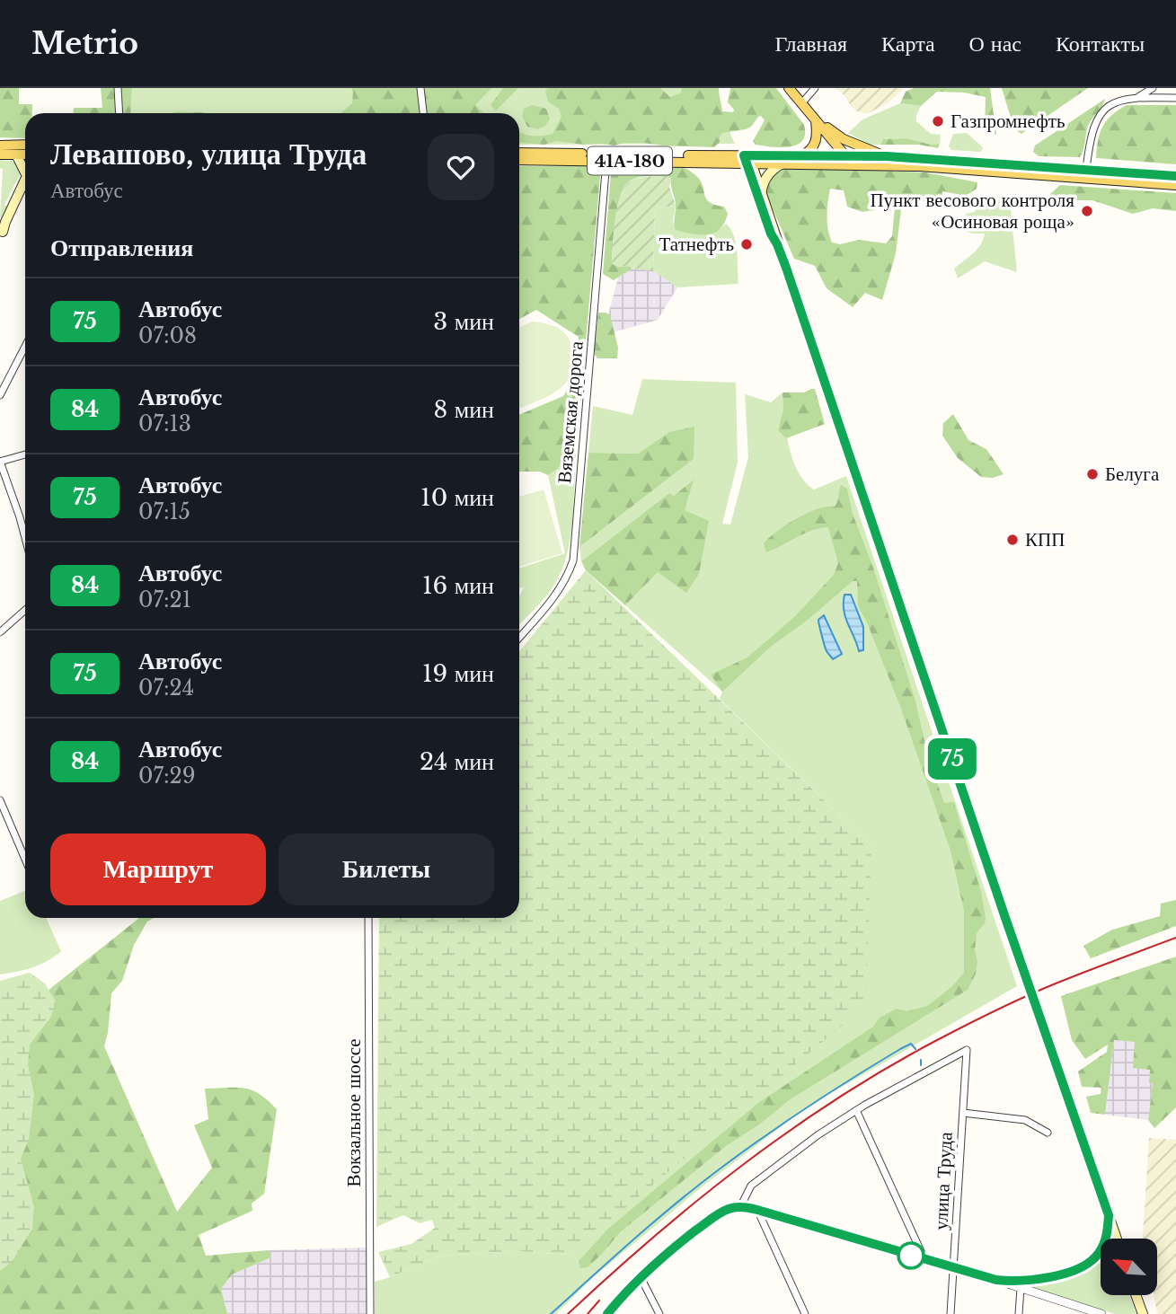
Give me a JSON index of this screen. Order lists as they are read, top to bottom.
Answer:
{
  "streets": {
    "main road": ["41А-180"],
    "street": ["Вяземская дорога", "Вокзальное шоссе", "улица Труда"]
  },
  "crossings": [
    ["41А-180", "Вяземская дорога"]
  ],
  "places": [
    "Газпромнефть",
    "Пункт весового контроля «Осиновая роща»",
    "Татнефть",
    "Белуга",
    "КПП"
  ],
  "lines": ["bus line 75"],
  "north": "top left",
  "page": {
    "header": "Metrio",
    "nav": [
      "Главная",
      "Карта",
      "О нас",
      "Контакты"
    ],
    "on_map": "75",
    "heading": [
      ["Левашово, улица Труда", "Автобус"],
      "Отправления"
    ],
    "list": [
      {
        "mark": "75",
        "name": "Автобус",
        "note": "07:08",
        "value": "3 мин"
      },
      {
        "mark": "84",
        "name": "Автобус",
        "note": "07:13",
        "value": "8 мин"
      },
      {
        "mark": "75",
        "name": "Автобус",
        "note": "07:15",
        "value": "10 мин"
      },
      {
        "mark": "84",
        "name": "Автобус",
        "note": "07:21",
        "value": "16 мин"
      },
      {
        "mark": "75",
        "name": "Автобус",
        "note": "07:24",
        "value": "19 мин"
      },
      {
        "mark": "84",
        "name": "Автобус",
        "note": "07:29",
        "value": "24 мин"
      }
    ],
    "buttons": ["Маршрут", "Билеты"]
  }
}
